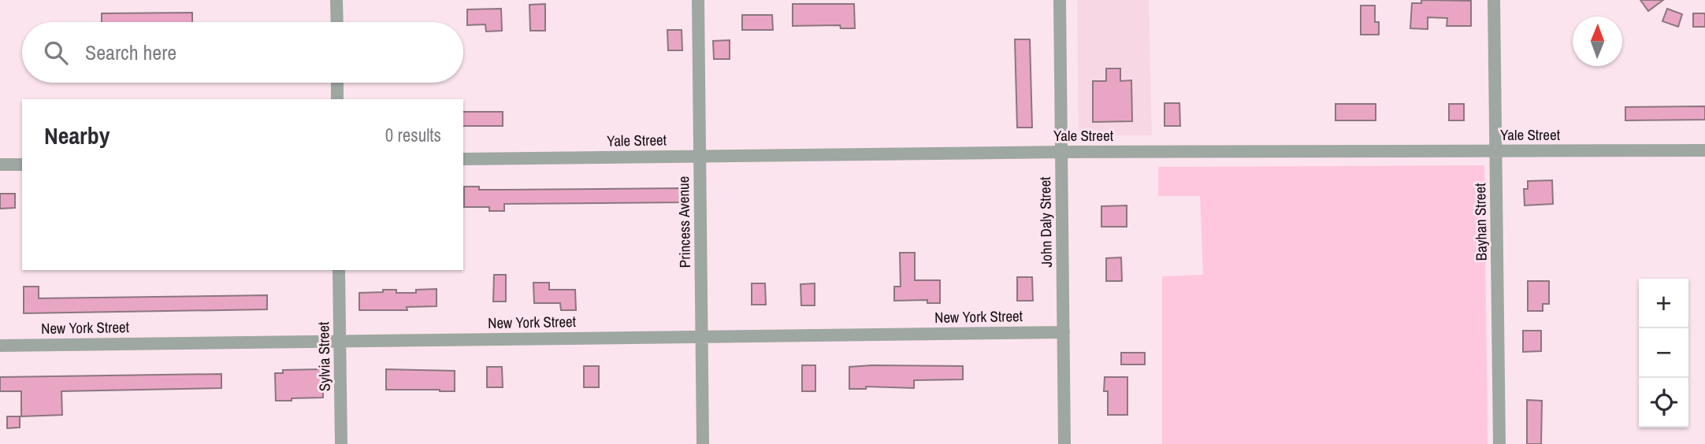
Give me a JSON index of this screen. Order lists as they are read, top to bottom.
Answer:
{
  "streets": {
    "street": [
      "Yale Street",
      "Princess Avenue",
      "John Daly Street",
      "Bayhan Street",
      "New York Street",
      "Sylvia Street"
    ]
  },
  "crossings": [
    ["Yale Street", "Princess Avenue"],
    ["Yale Street", "John Daly Street"],
    ["Yale Street", "Bayhan Street"],
    ["Princess Avenue", "New York Street"],
    ["John Daly Street", "New York Street"],
    ["New York Street", "Sylvia Street"]
  ],
  "north": "top",
  "page": {
    "search": "Search here",
    "heading": ["Nearby", "0 results"],
    "map_buttons": ["+", "−"]
  }
}
